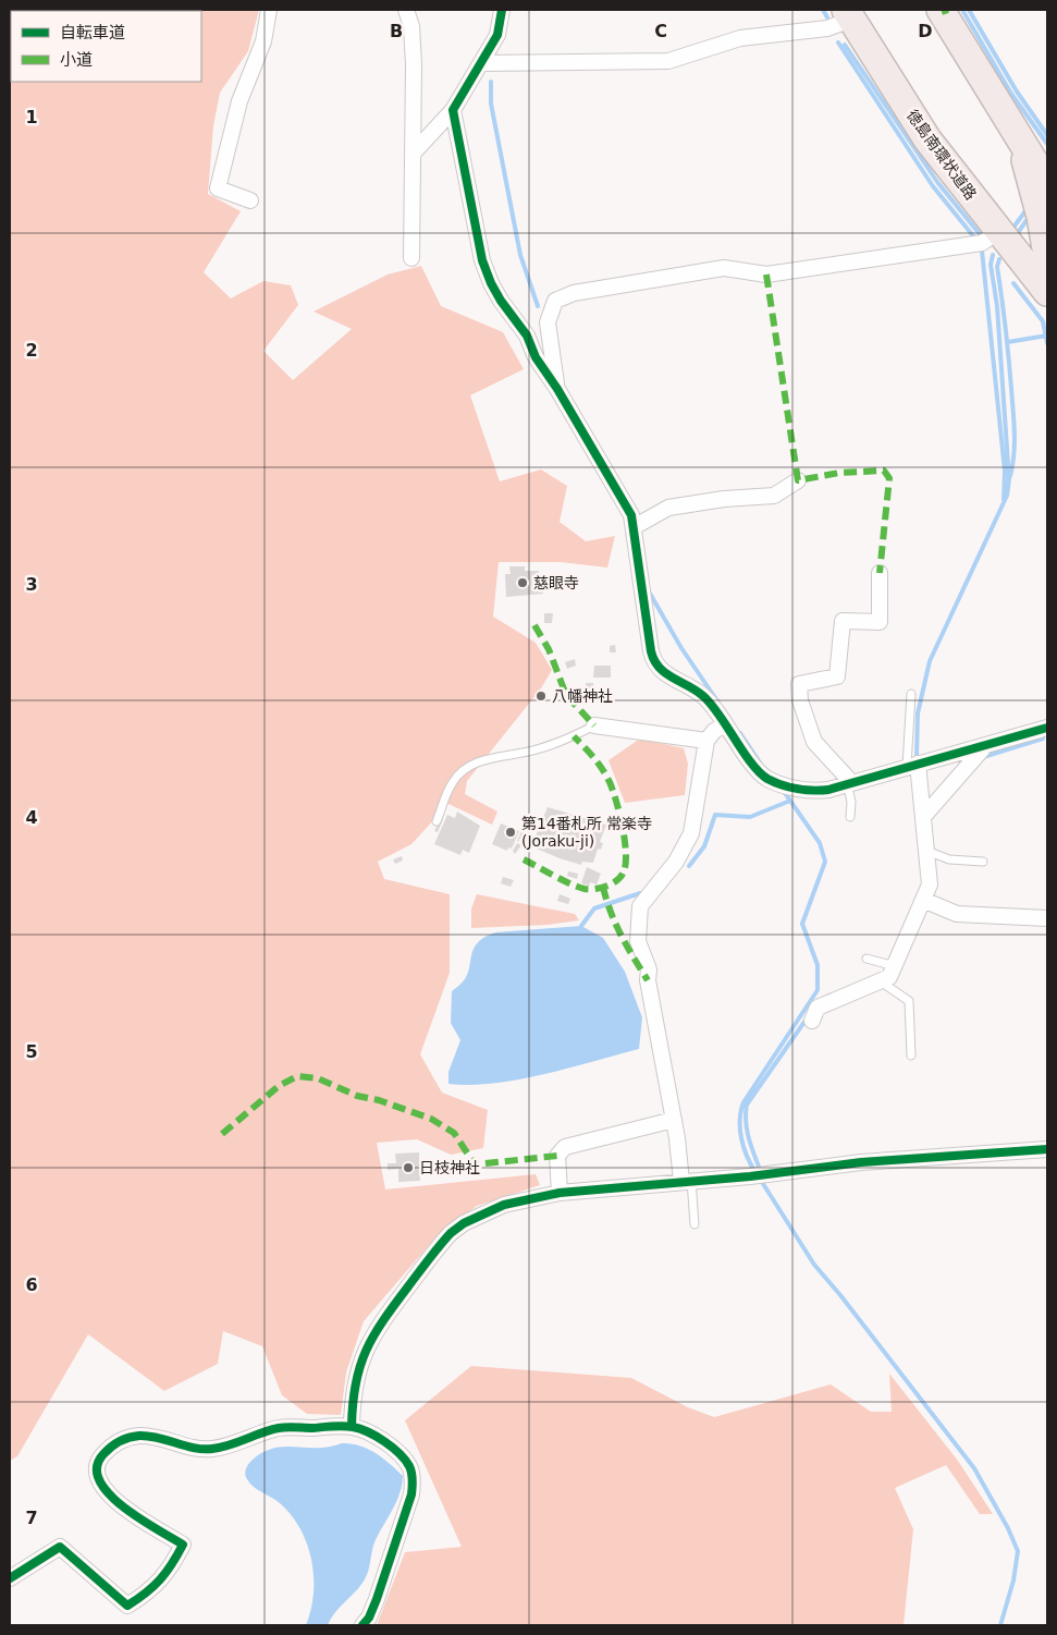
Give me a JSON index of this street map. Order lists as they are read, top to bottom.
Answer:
{
  "streets": {
    "highway": ["徳島南環状道路"]
  },
  "places": [
    "慈眼寺",
    "八幡神社",
    "第14番札所 常楽寺 (Joraku-ji)",
    "日枝神社"
  ],
  "legend": ["自転車道", "小道"],
  "grid": {
    "columns": ["B", "C", "D"],
    "rows": [
      "1",
      "2",
      "3",
      "4",
      "5",
      "6",
      "7"
    ]
  }
}
